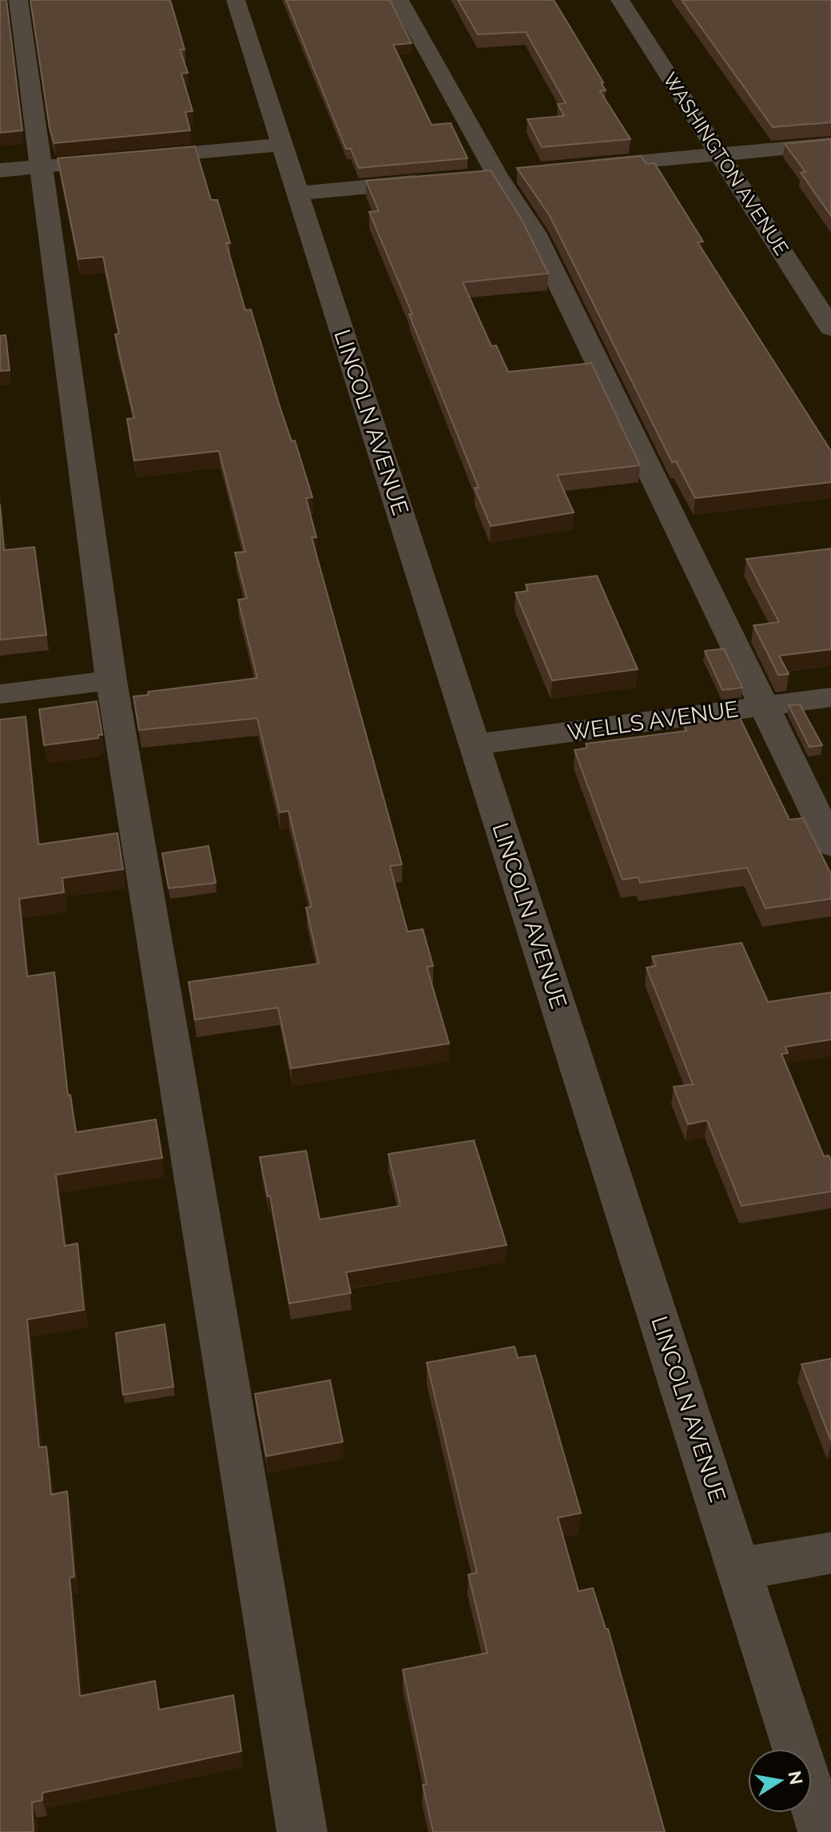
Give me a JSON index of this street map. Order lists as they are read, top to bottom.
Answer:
{
  "streets": {
    "street": ["WASHINGTON AVENUE", "LINCOLN AVENUE", "WELLS AVENUE"]
  },
  "crossings": [
    ["LINCOLN AVENUE", "WELLS AVENUE"]
  ],
  "north": "right"
}
